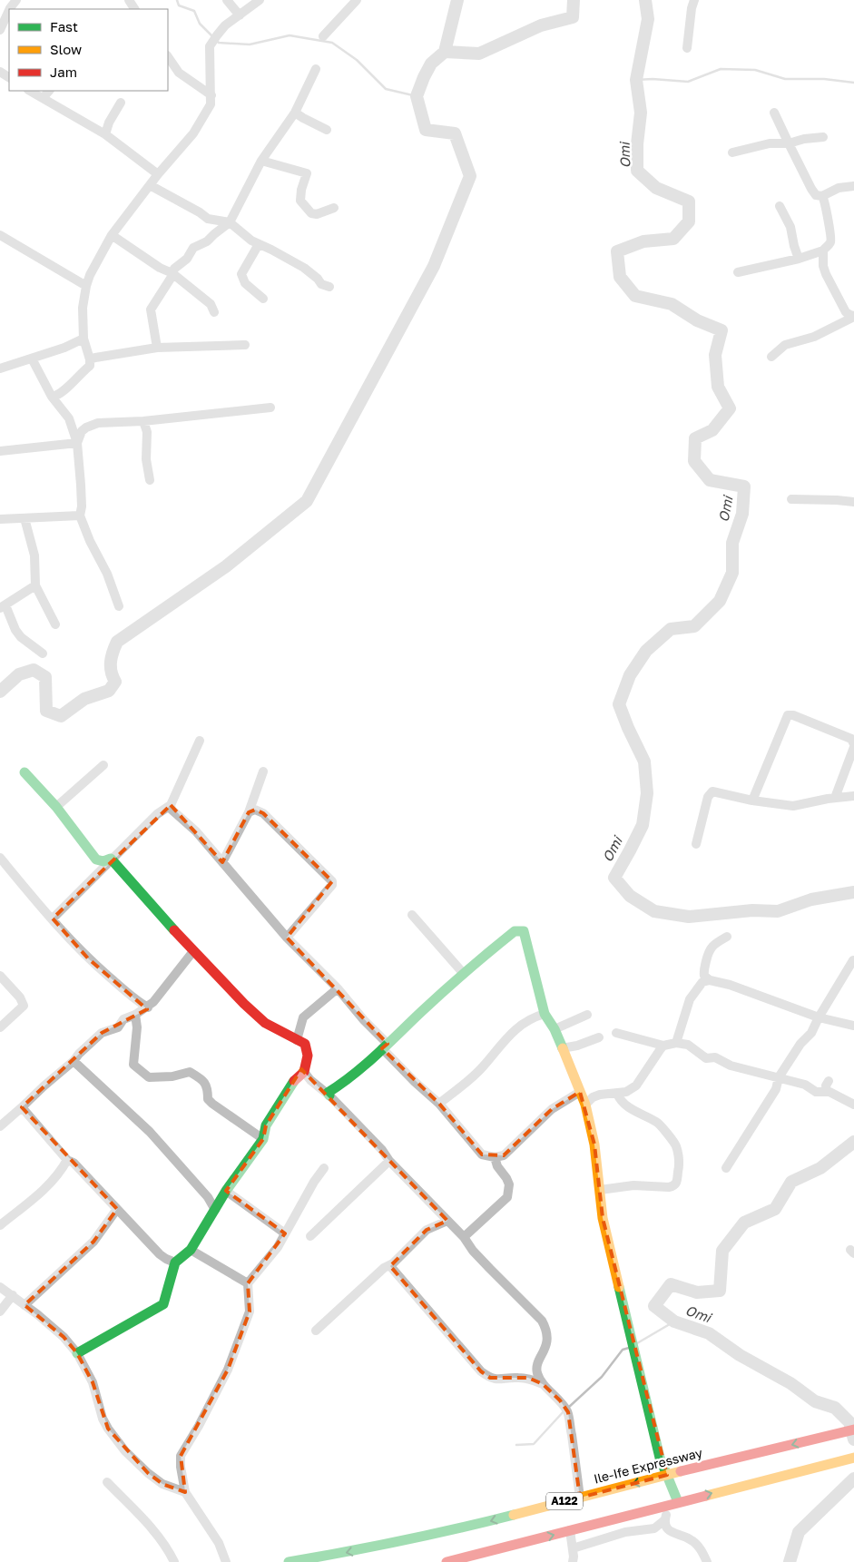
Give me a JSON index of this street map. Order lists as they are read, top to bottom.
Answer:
{
  "streets": {
    "main road": ["Ile-Ife Expressway", "A122"]
  },
  "water": ["Omi"],
  "legend": ["Fast", "Slow", "Jam"]
}
